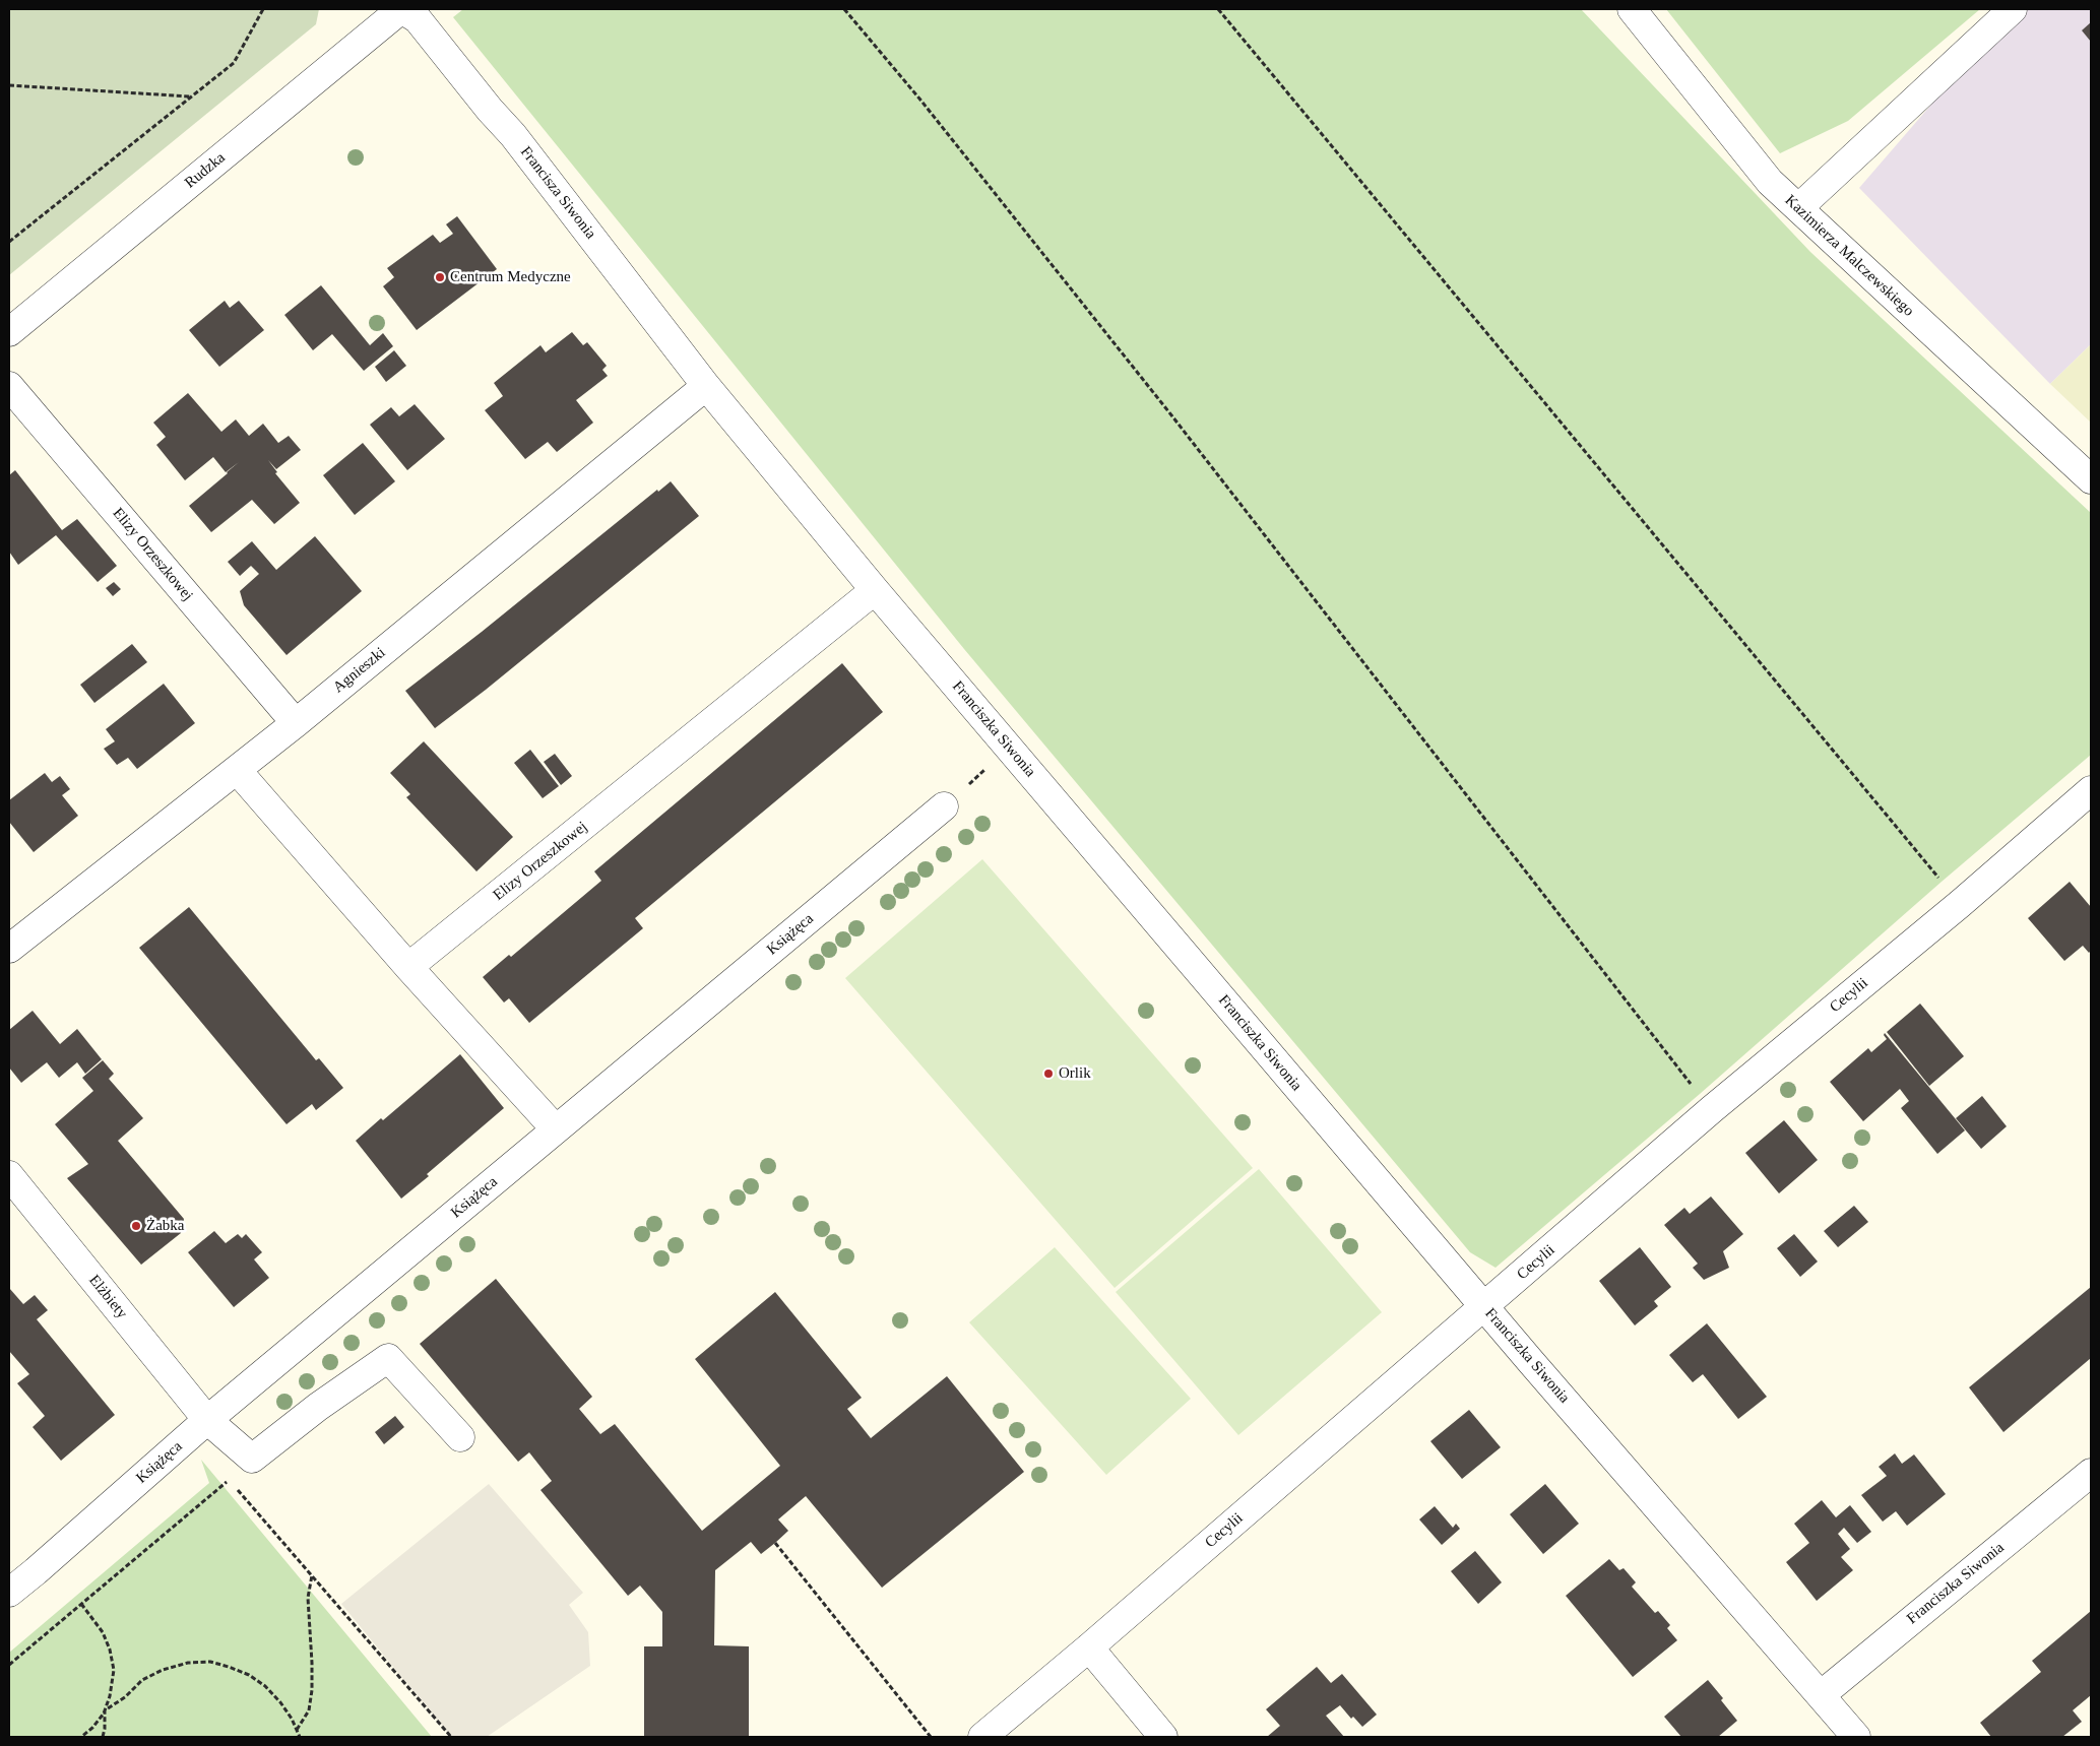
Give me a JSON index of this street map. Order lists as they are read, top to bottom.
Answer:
{
  "streets": {
    "street": [
      "Rudzka",
      "Francisza Siwonia",
      "Kazimierza Malczewskiego",
      "Elizy Orzeszkowej",
      "Agnieszki",
      "Franciszka Siwonia",
      "Książęca",
      "Cecylii",
      "Elżbiety"
    ]
  },
  "crossings": [
    ["Rudzka", "Francisza Siwonia"],
    ["Francisza Siwonia", "Agnieszki"],
    ["Francisza Siwonia", "Franciszka Siwonia"],
    ["Elizy Orzeszkowej", "Agnieszki"],
    ["Elizy Orzeszkowej", "Franciszka Siwonia"],
    ["Agnieszki", "Franciszka Siwonia"],
    ["Franciszka Siwonia", "Cecylii"],
    ["Książęca", "Elżbiety"]
  ],
  "places": ["Centrum Medyczne", "Orlik", "Żabka"]
}
